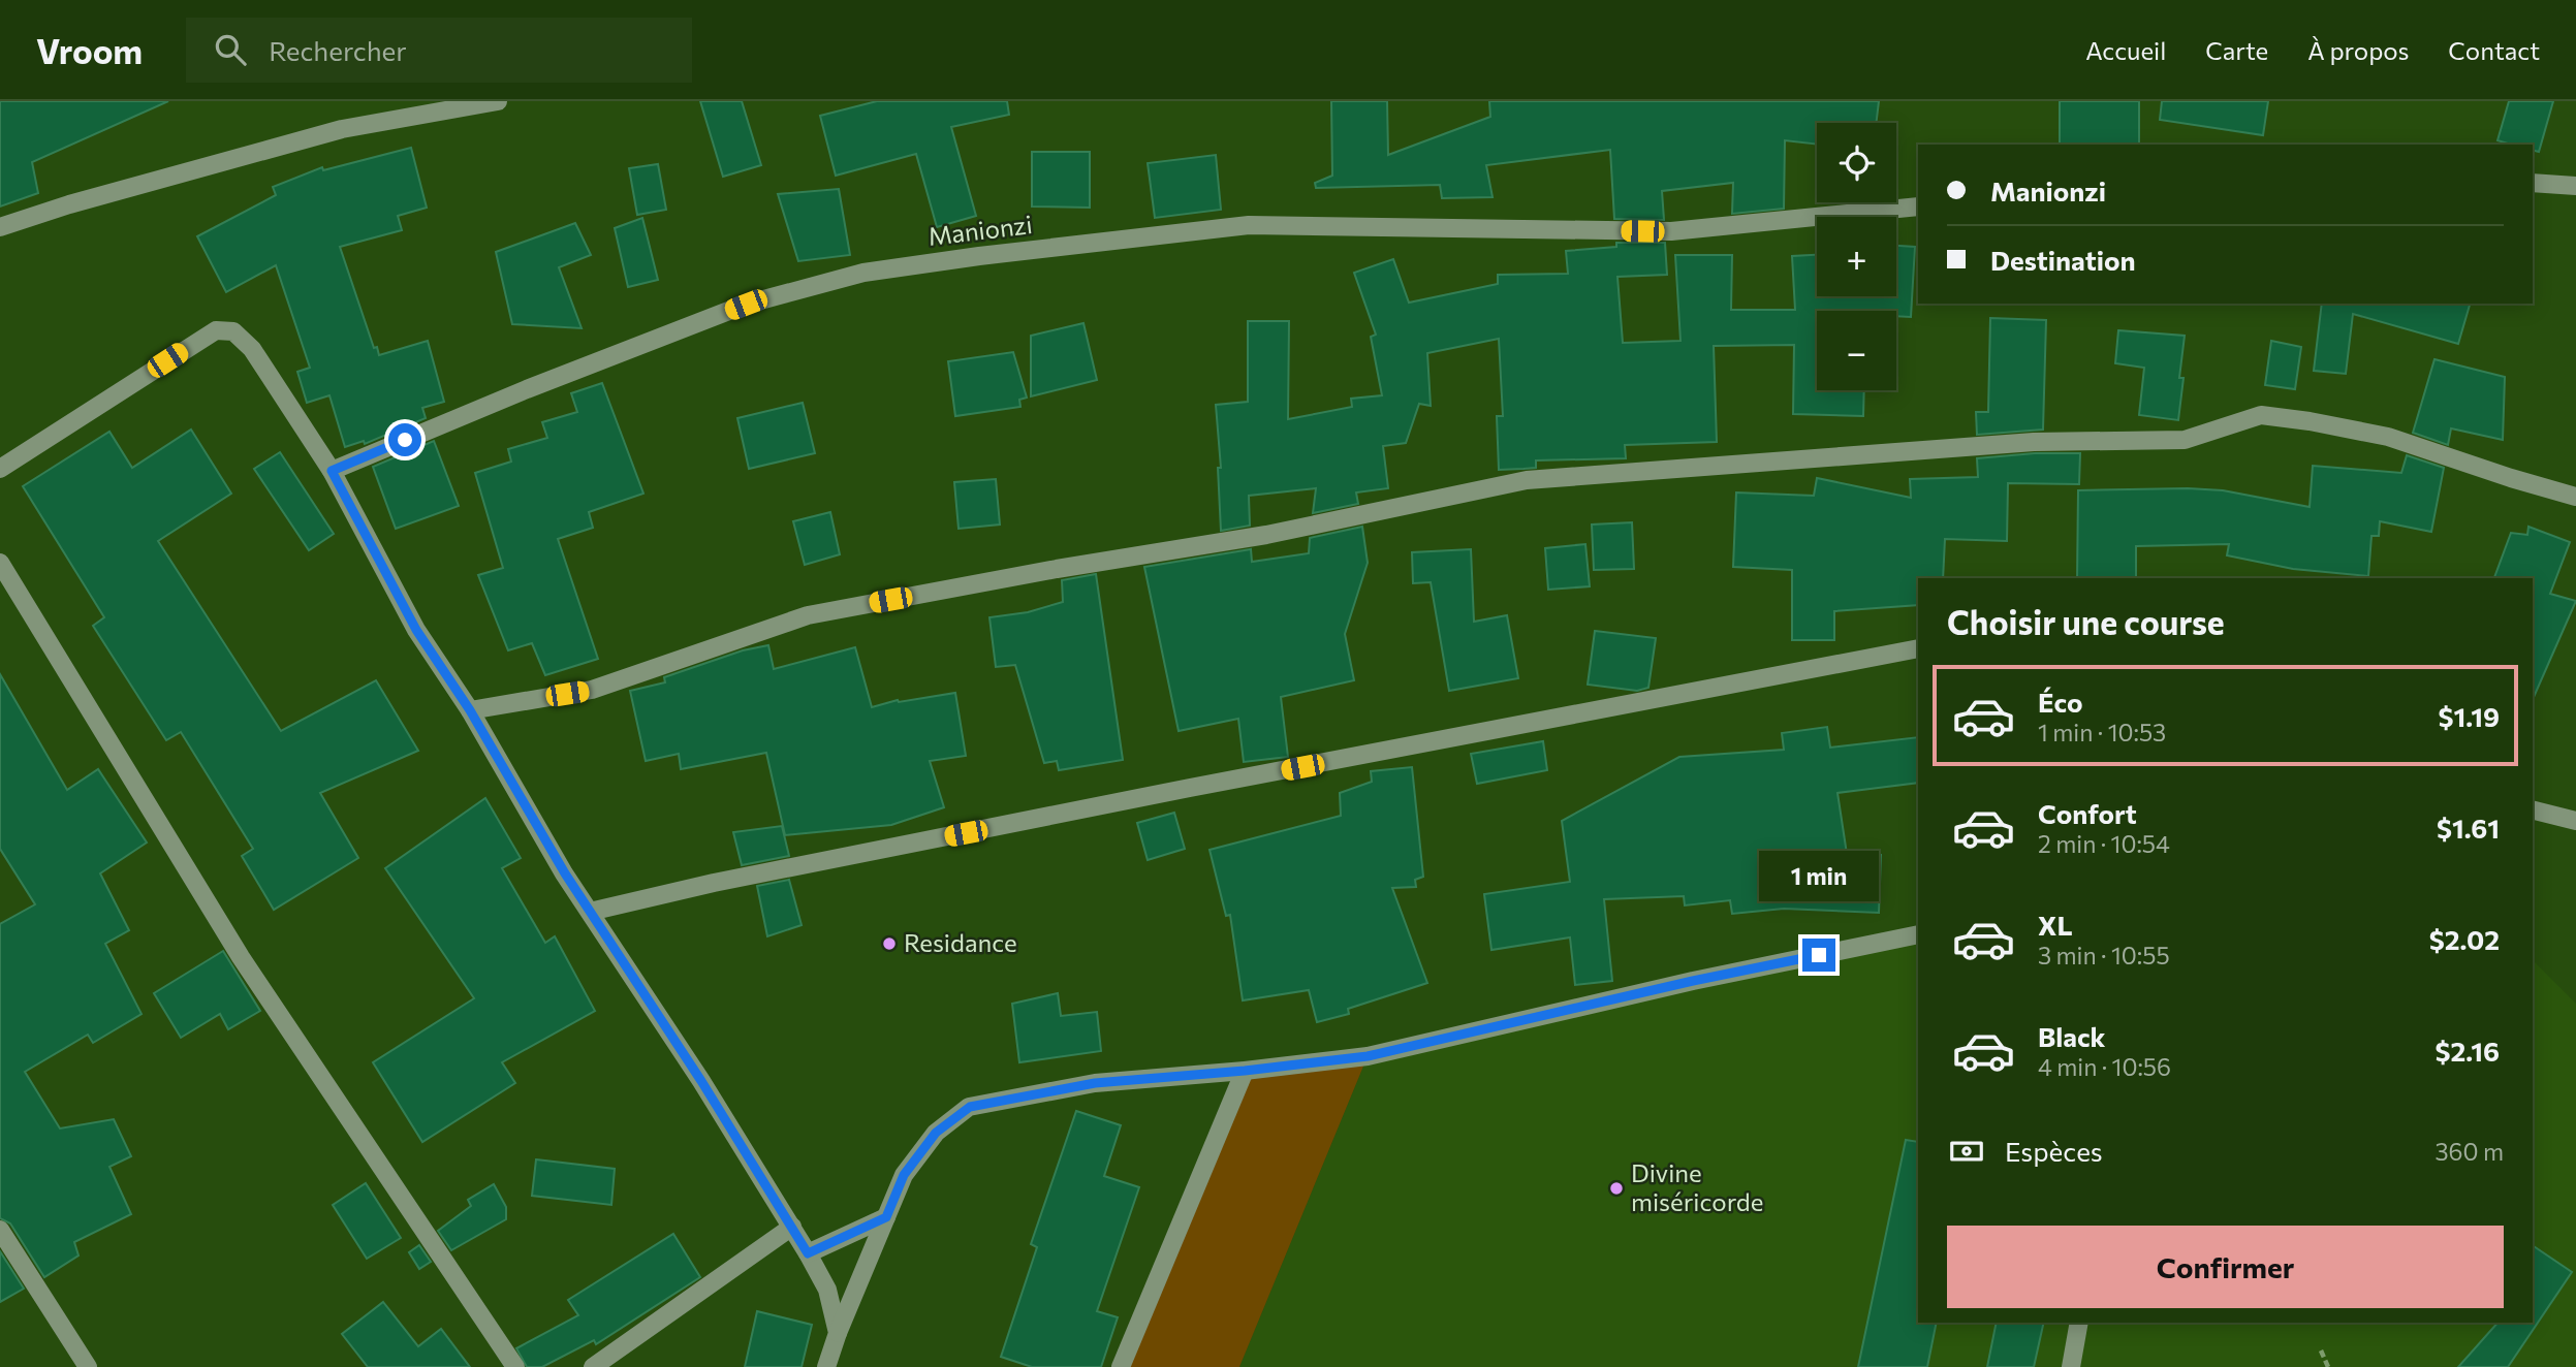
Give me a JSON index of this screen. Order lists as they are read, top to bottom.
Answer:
{
  "streets": {
    "street": ["Manionzi"]
  },
  "places": ["Residance", "Divine miséricorde"],
  "page": {
    "header": "Vroom",
    "search": "Rechercher",
    "nav": [
      "Accueil",
      "Carte",
      "À propos",
      "Contact"
    ],
    "map_buttons": ["+", "−"],
    "banner": ["Manionzi", "Destination"],
    "heading": "Choisir une course",
    "list": [
      {
        "name": "Éco",
        "note": "1 min · 10:53",
        "value": "$1.19"
      },
      {
        "name": "Confort",
        "note": "2 min · 10:54",
        "value": "$1.61"
      },
      {
        "name": "XL",
        "note": "3 min · 10:55",
        "value": "$2.02"
      },
      {
        "name": "Black",
        "note": "4 min · 10:56",
        "value": "$2.16"
      }
    ],
    "bubble": "1 min",
    "pay": ["Espèces", "360 m"],
    "buttons": "Confirmer"
  }
}
